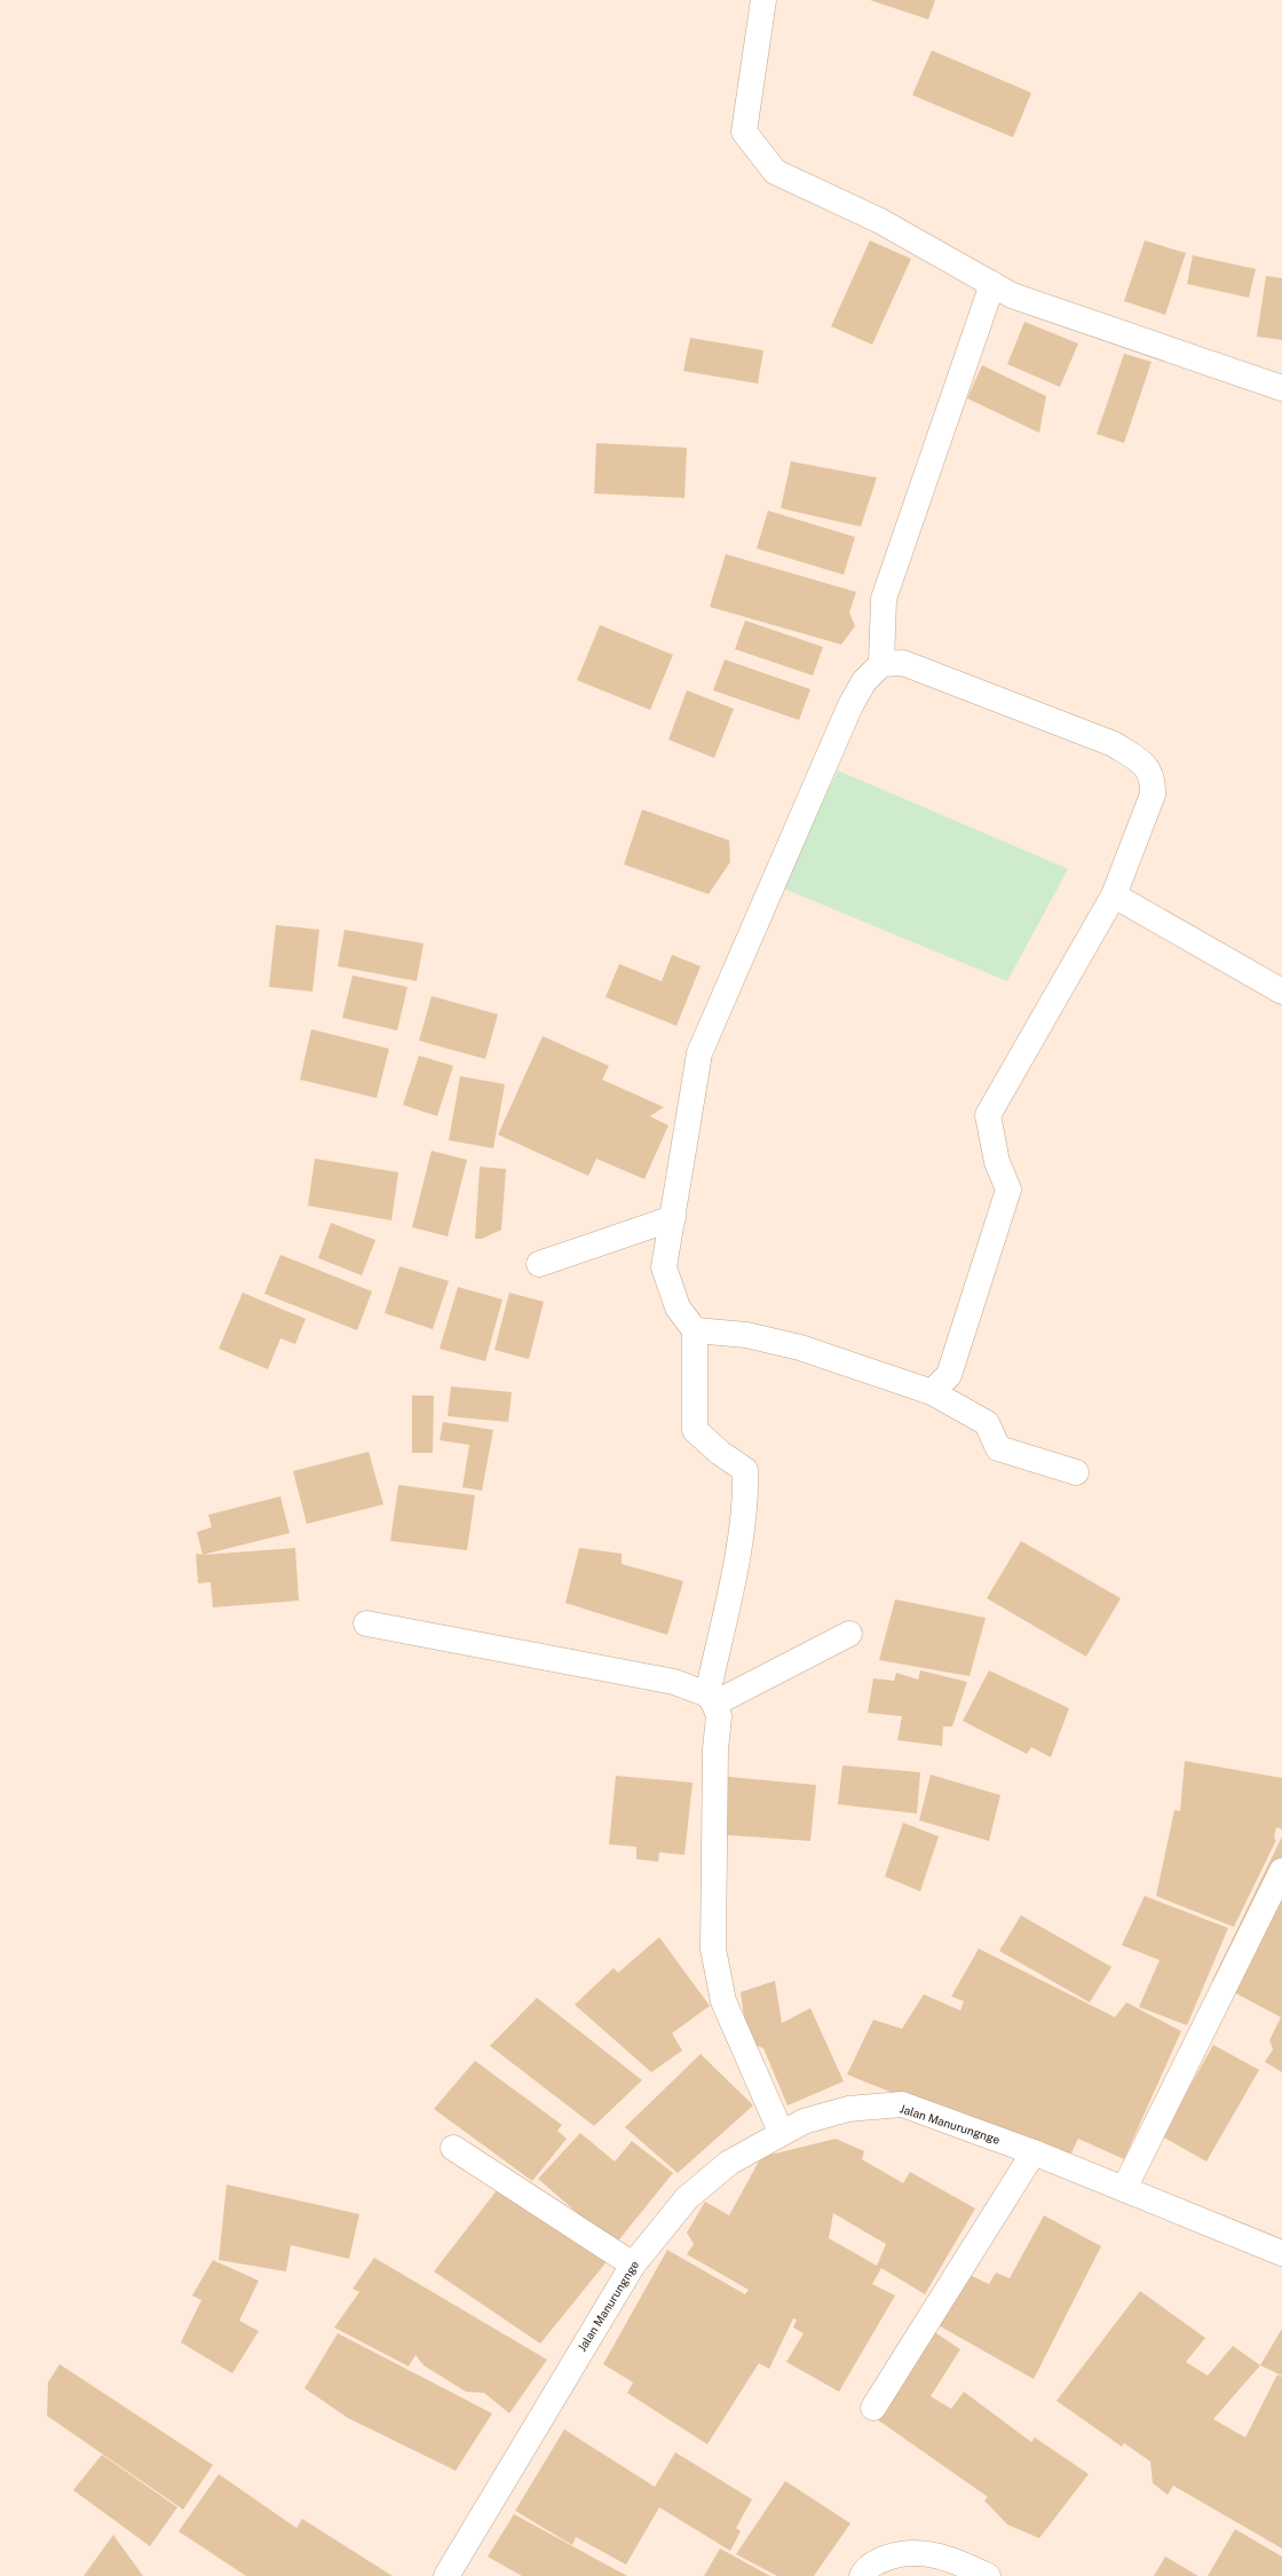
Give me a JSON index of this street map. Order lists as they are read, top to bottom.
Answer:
{
  "streets": {
    "street": ["Jalan Manurungnge"]
  }
}
